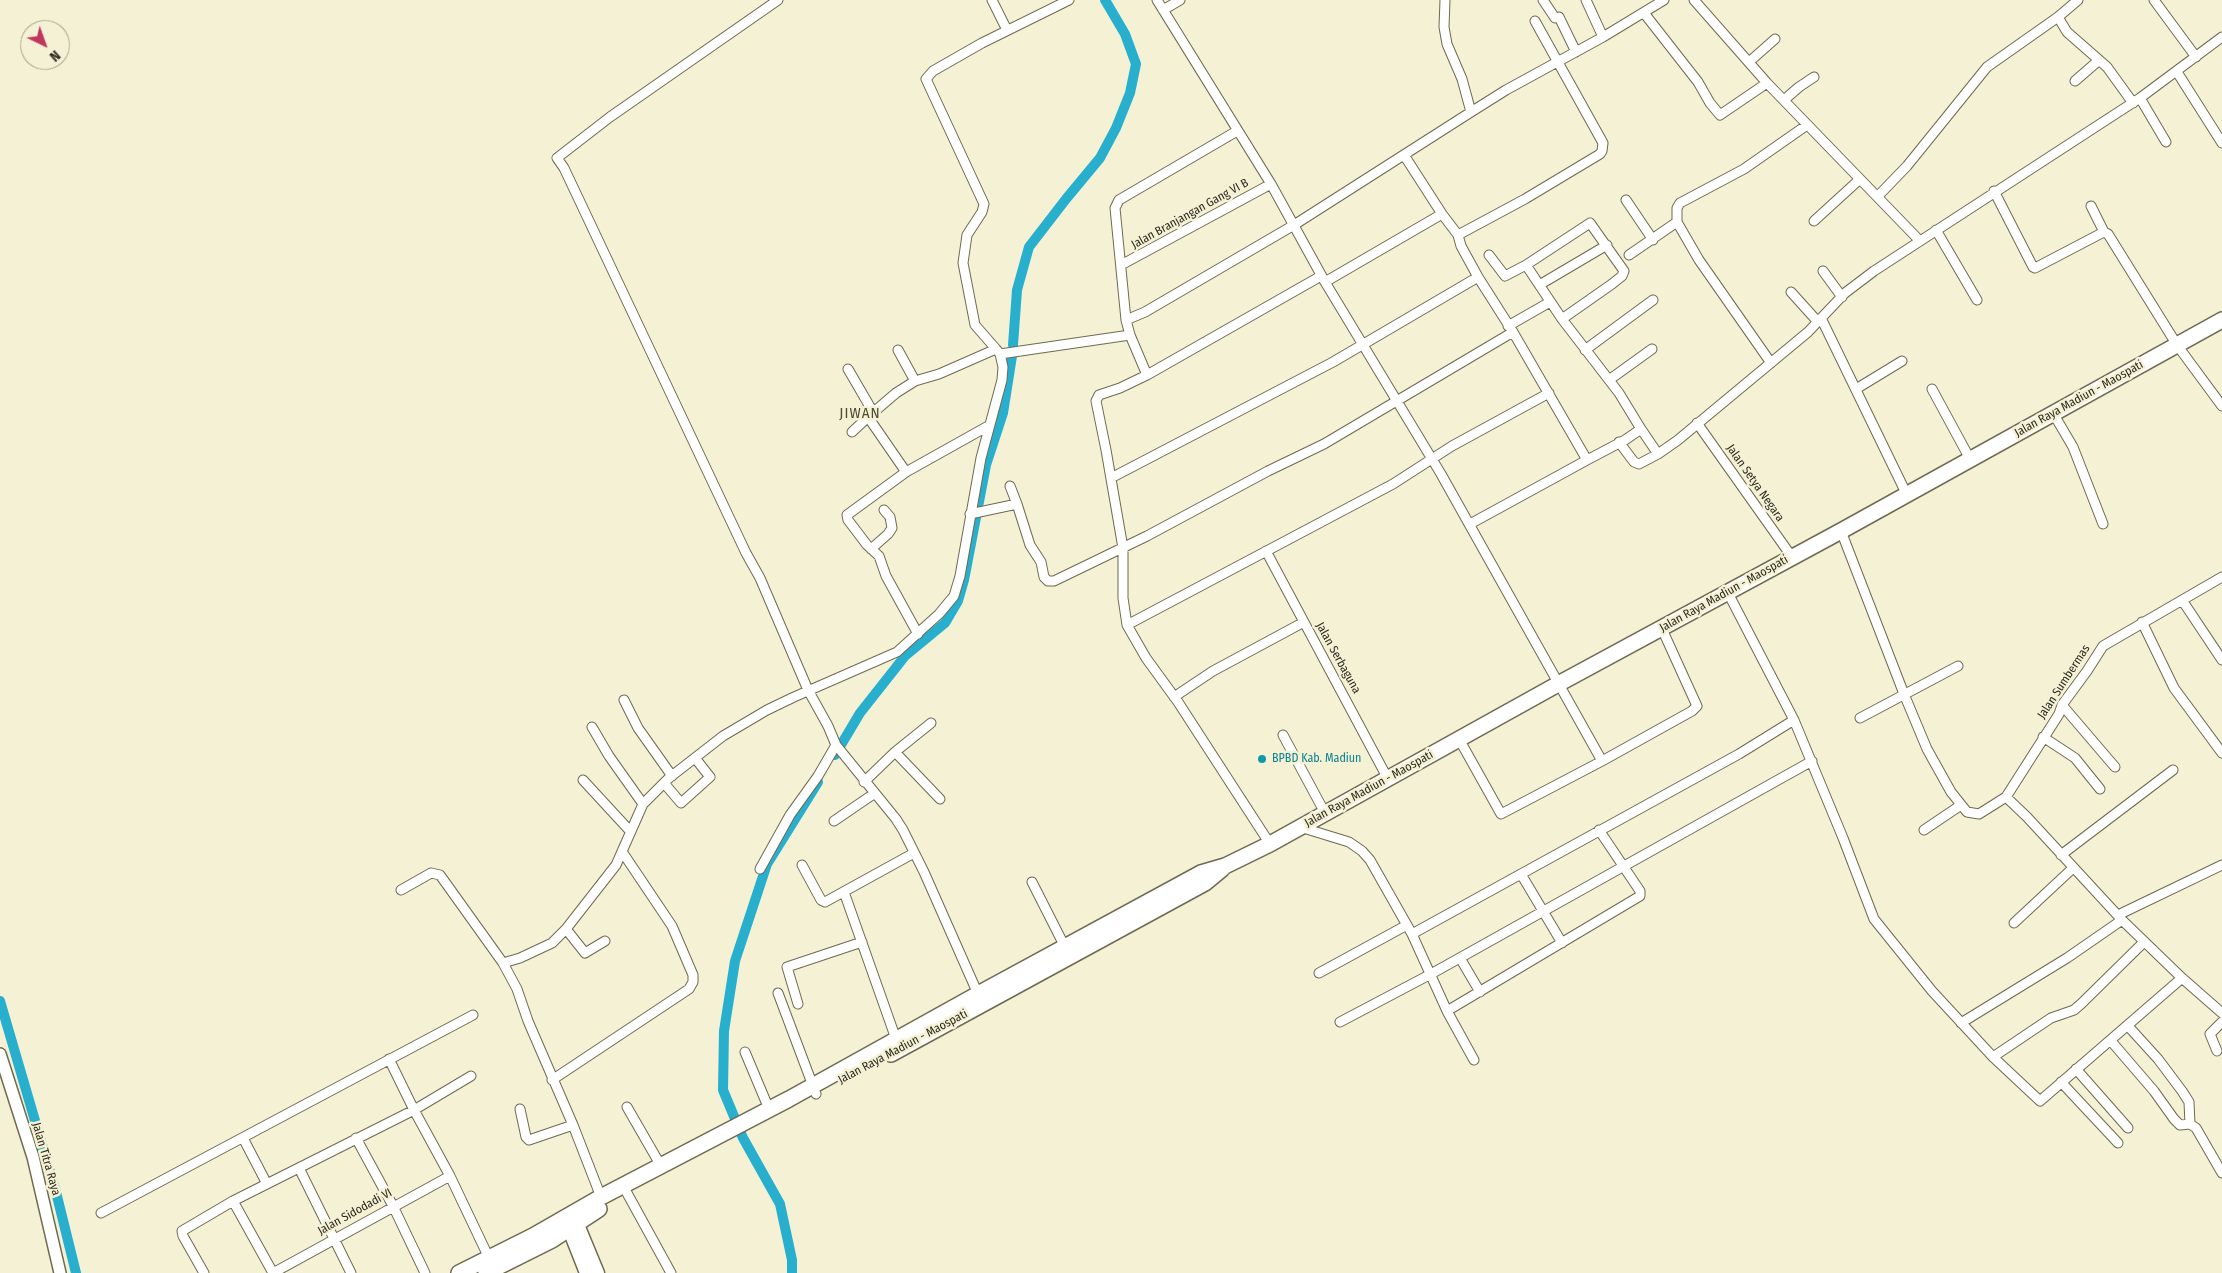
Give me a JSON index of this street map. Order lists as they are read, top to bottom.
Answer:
{
  "streets": {
    "highway": ["Jalan Raya Madiun - Maospati"],
    "street": [
      "Jalan Branjangan Gang VI B",
      "Jalan Setya Negara",
      "Jalan Serbaguna",
      "Jalan Sumbermas",
      "Jalan Titra Raya",
      "Jalan Sidodadi VI"
    ]
  },
  "crossings": [
    ["Jalan Raya Madiun - Maospati", "Jalan Setya Negara"],
    ["Jalan Raya Madiun - Maospati", "Jalan Serbaguna"]
  ],
  "districts": ["JIWAN"],
  "places": ["BPBD Kab. Madiun"],
  "north": "bottom right"
}
